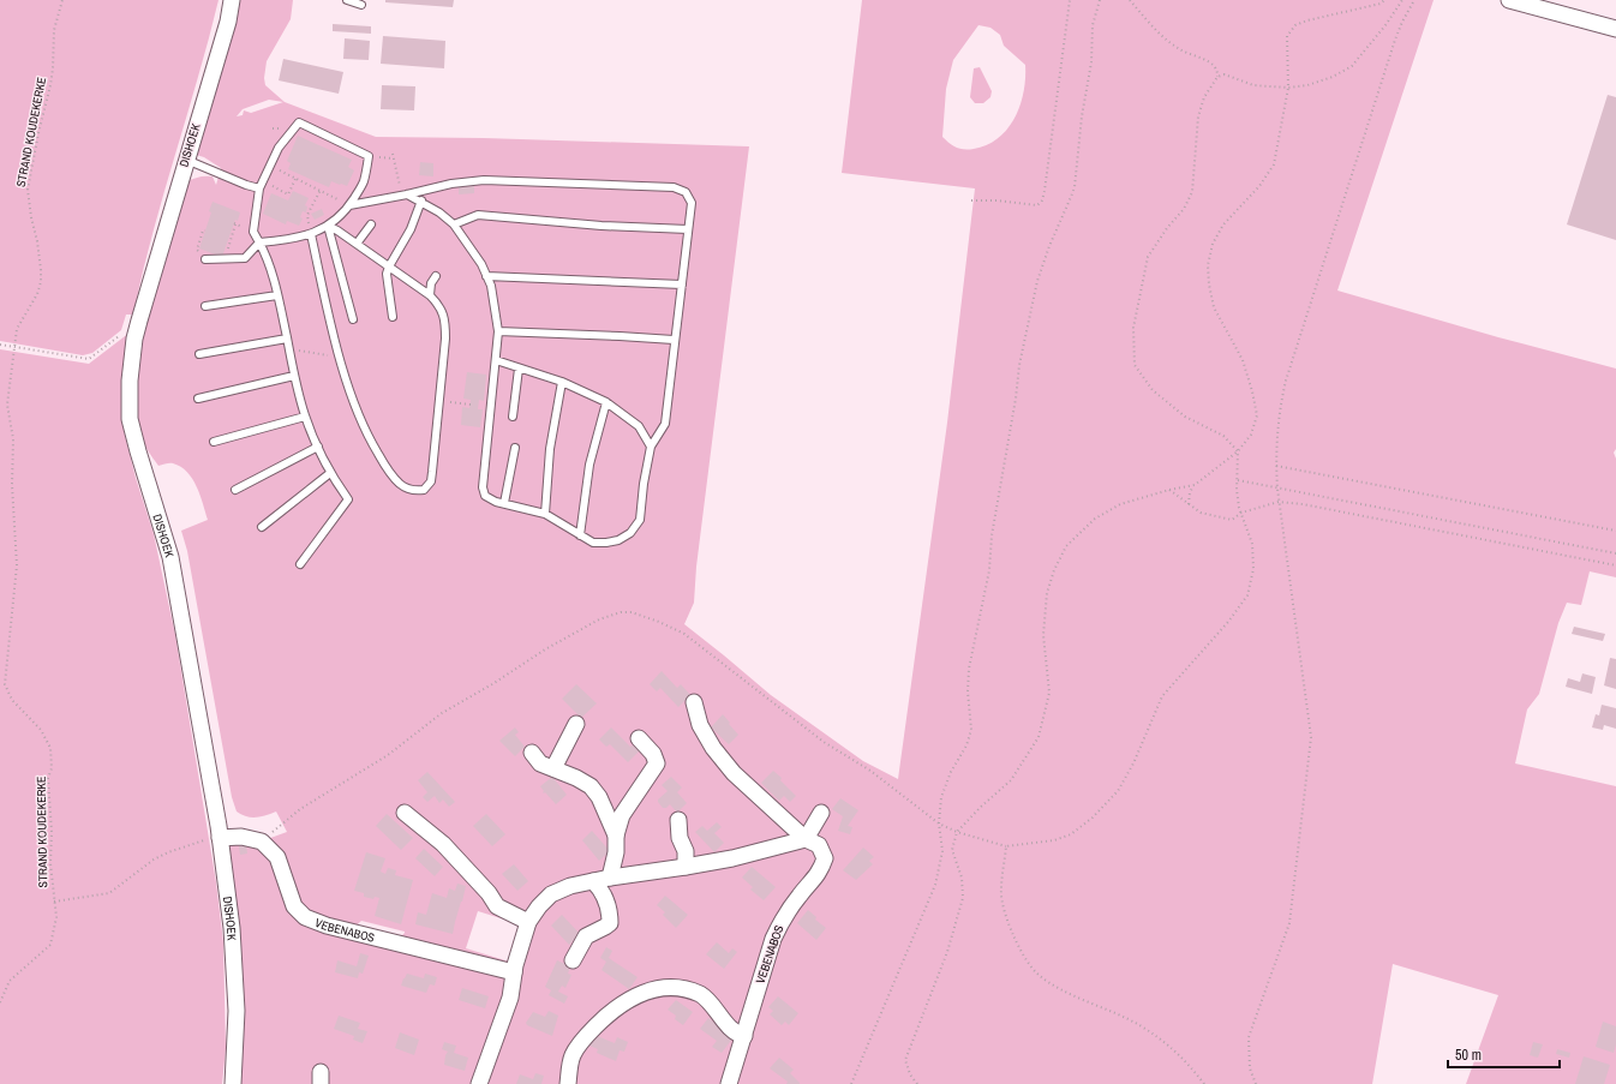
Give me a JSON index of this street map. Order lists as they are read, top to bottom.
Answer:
{
  "streets": {
    "street": ["DISHOEK", "VEBENABOS"],
    "path": ["STRAND KOUDEKERKE"]
  },
  "crossings": [
    ["DISHOEK", "VEBENABOS"]
  ],
  "scale_bar": "50 m"
}
